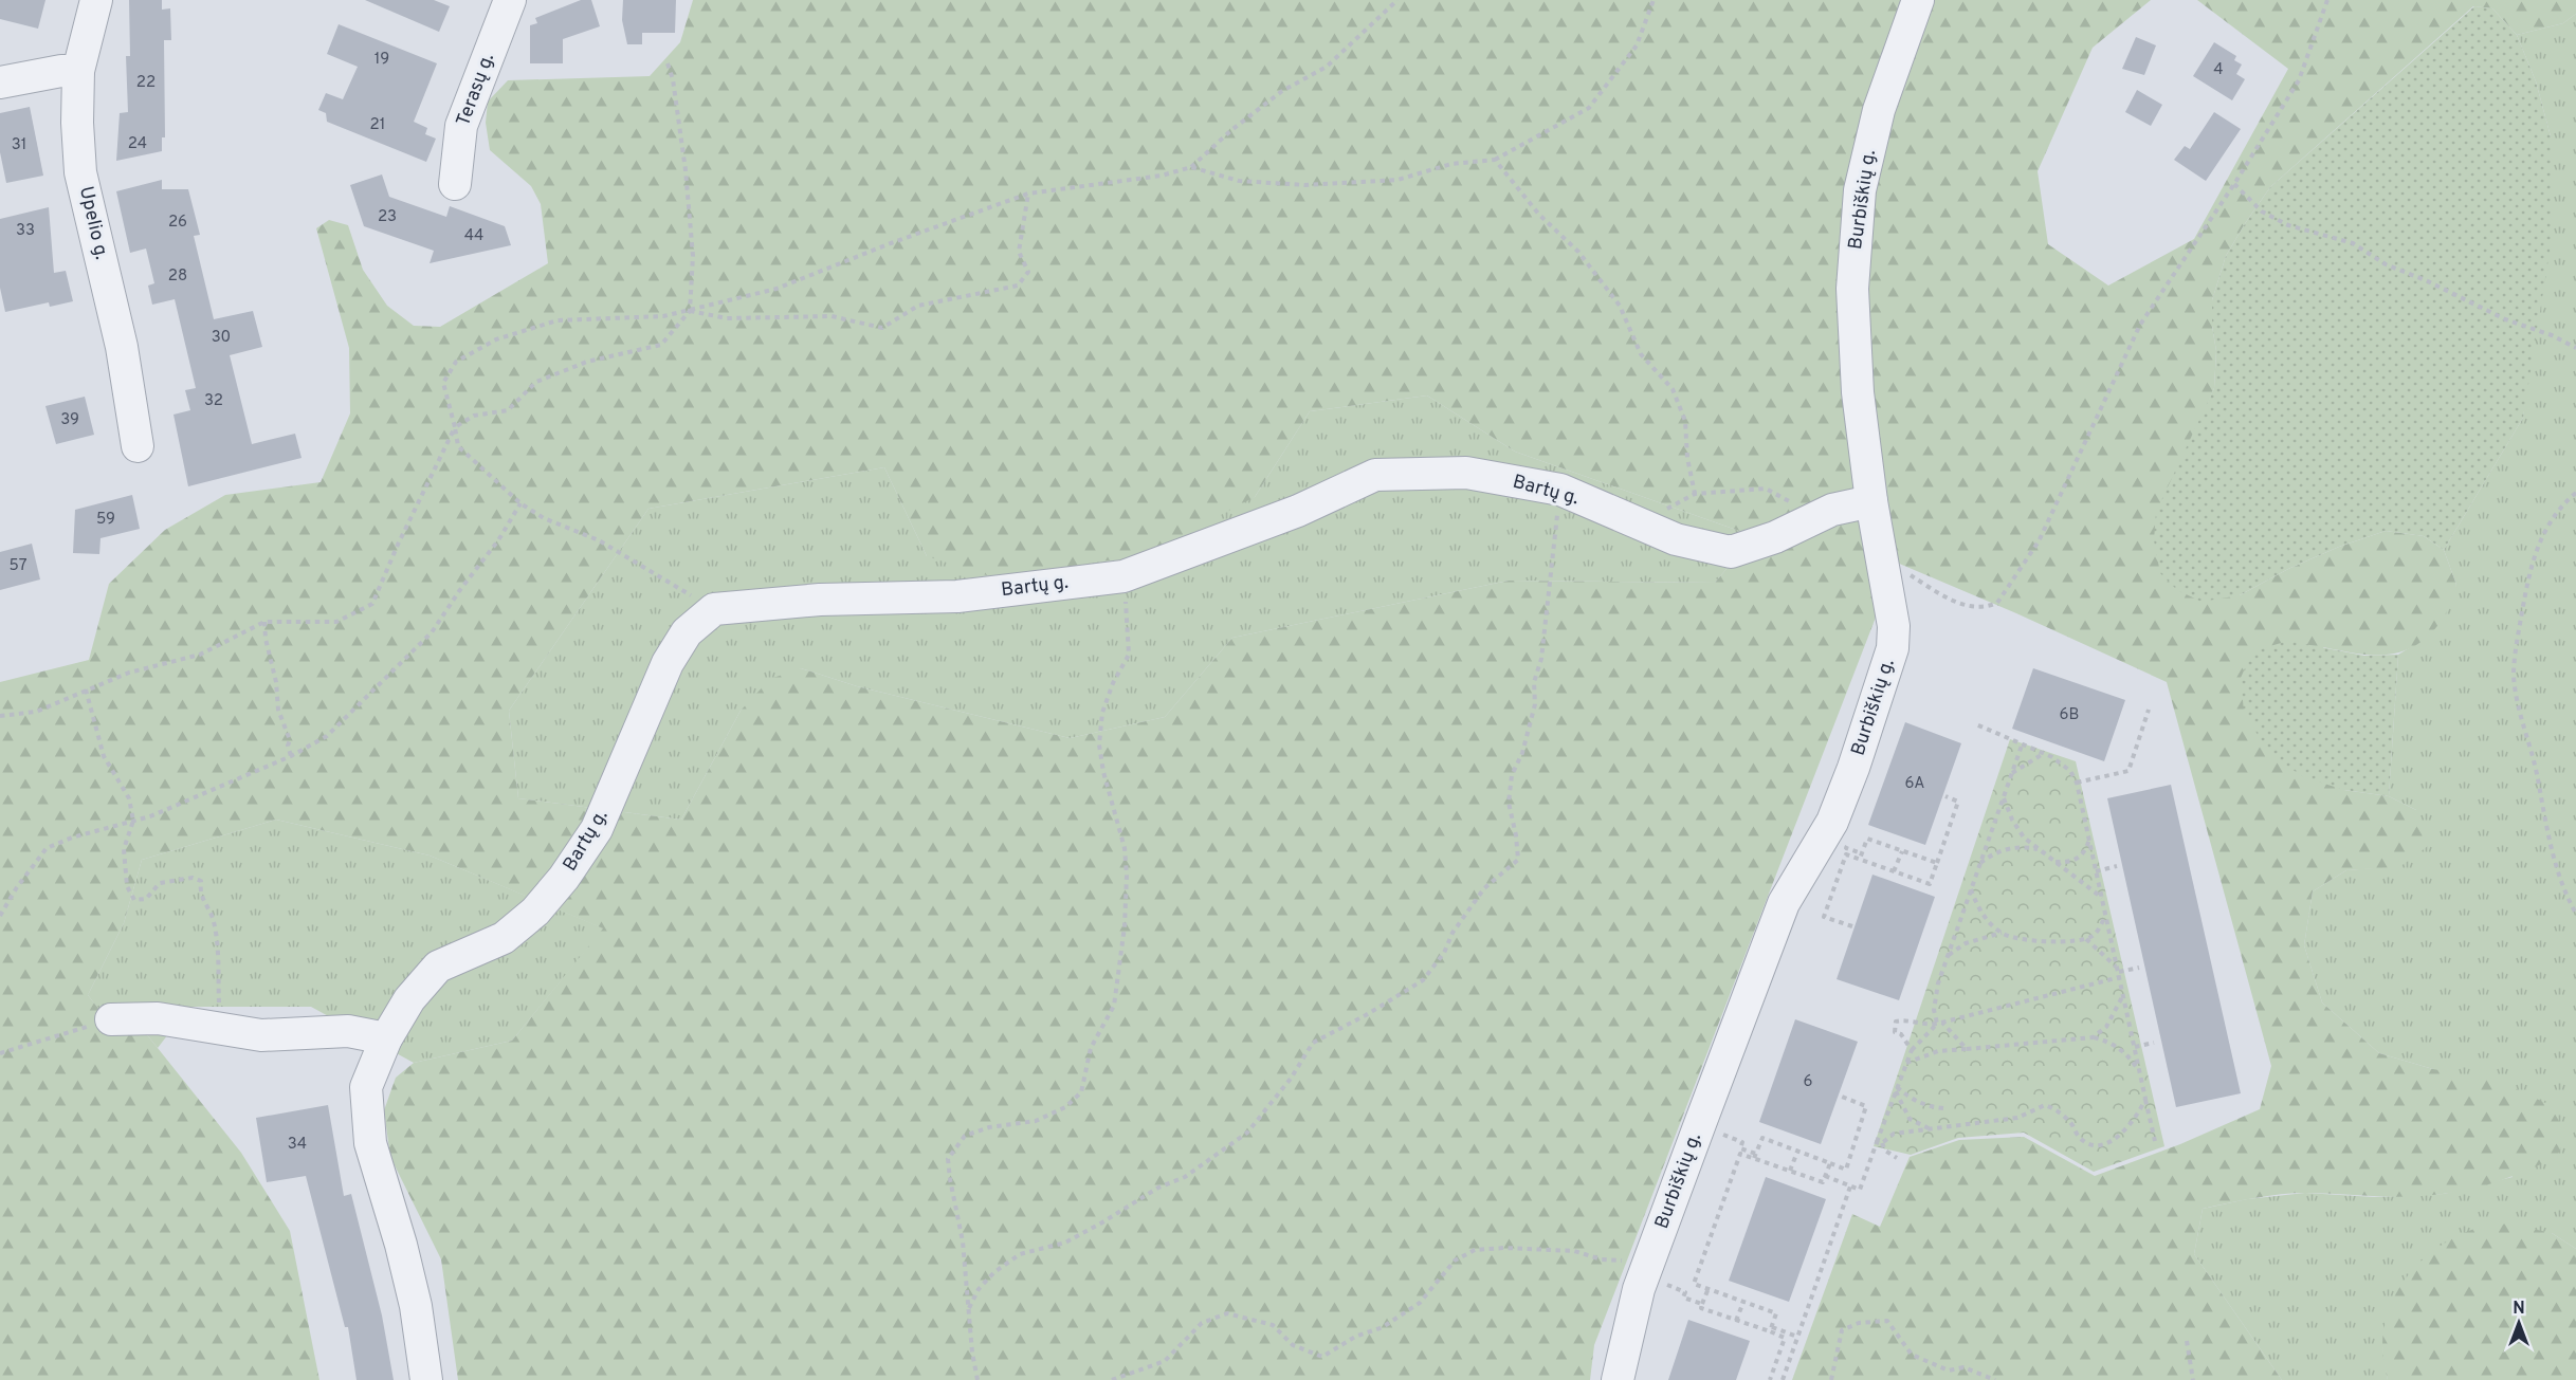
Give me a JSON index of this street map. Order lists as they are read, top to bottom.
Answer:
{
  "streets": {
    "street": [
      "Terasų g.",
      "Burbiškių g.",
      "Upelio g.",
      "Bartų g."
    ]
  },
  "crossings": [
    ["Burbiškių g.", "Bartų g."]
  ],
  "house_numbers": [
    "19",
    "4",
    "22",
    "21",
    "24",
    "31",
    "23",
    "26",
    "33",
    "44",
    "28",
    "30",
    "32",
    "39",
    "59",
    "57",
    "6B",
    "6A",
    "6",
    "34"
  ],
  "north": "top"
}
